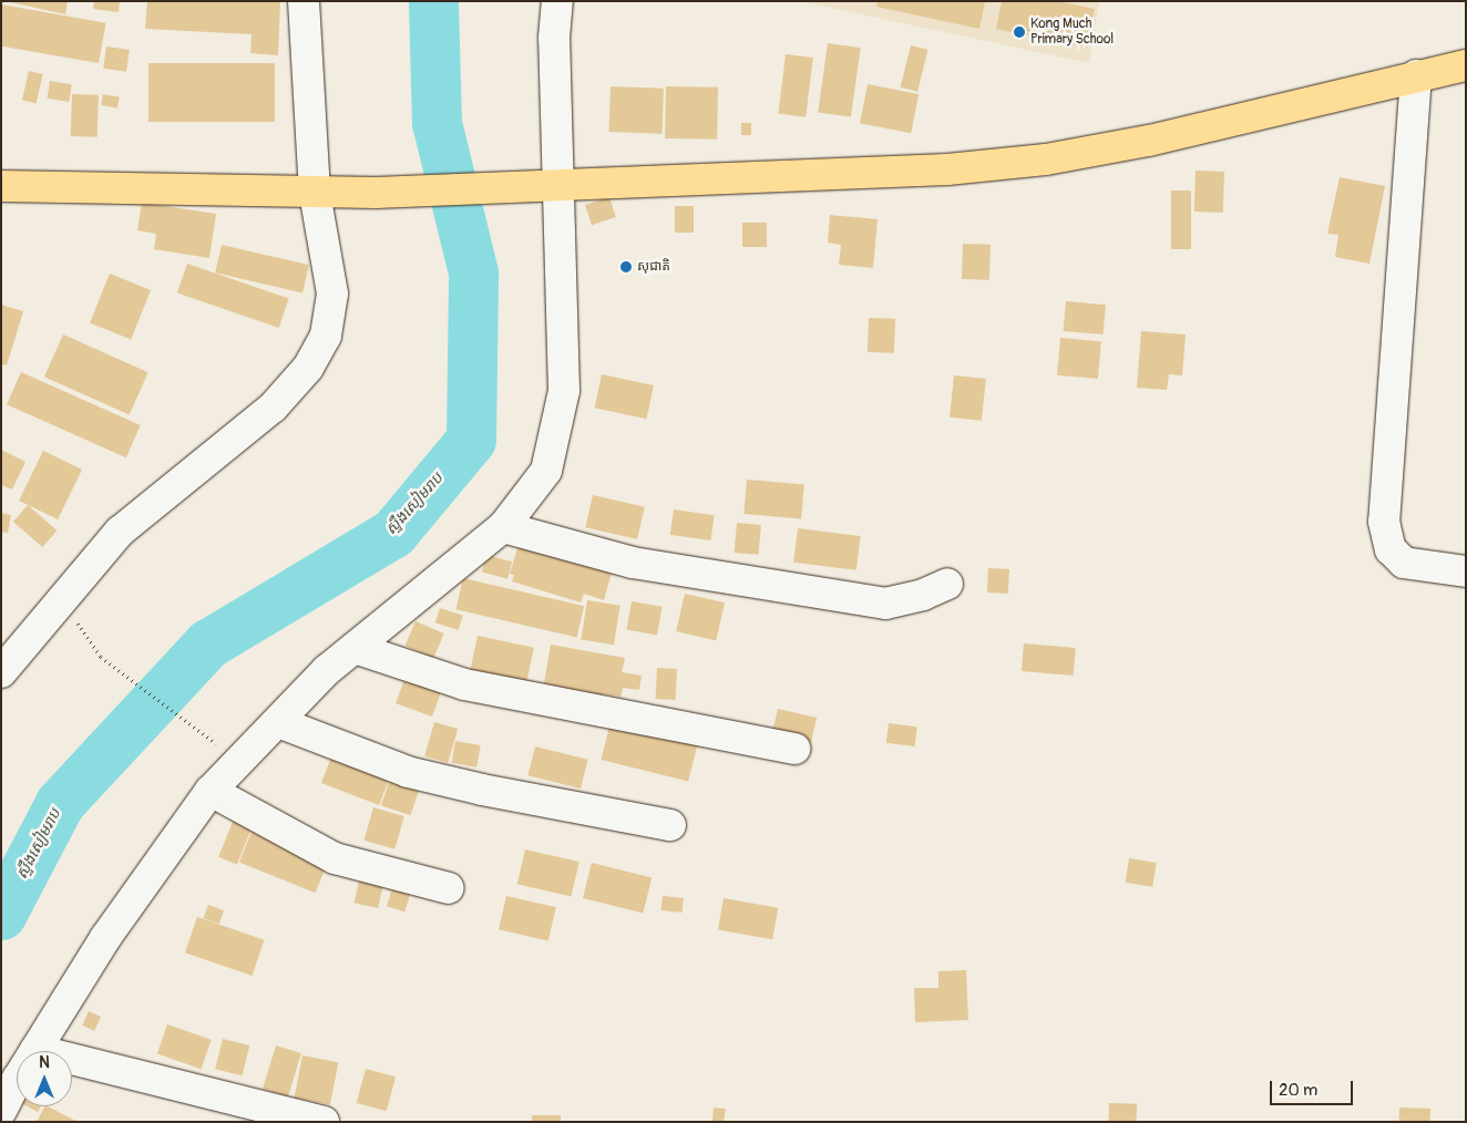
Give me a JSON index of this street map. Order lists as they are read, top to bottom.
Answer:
{
  "water": ["ស្ទឹងសៀមរាប"],
  "places": ["Kong Much Primary School", "សុជាតិ"],
  "scale_bar": "20 m",
  "north": "top"
}
